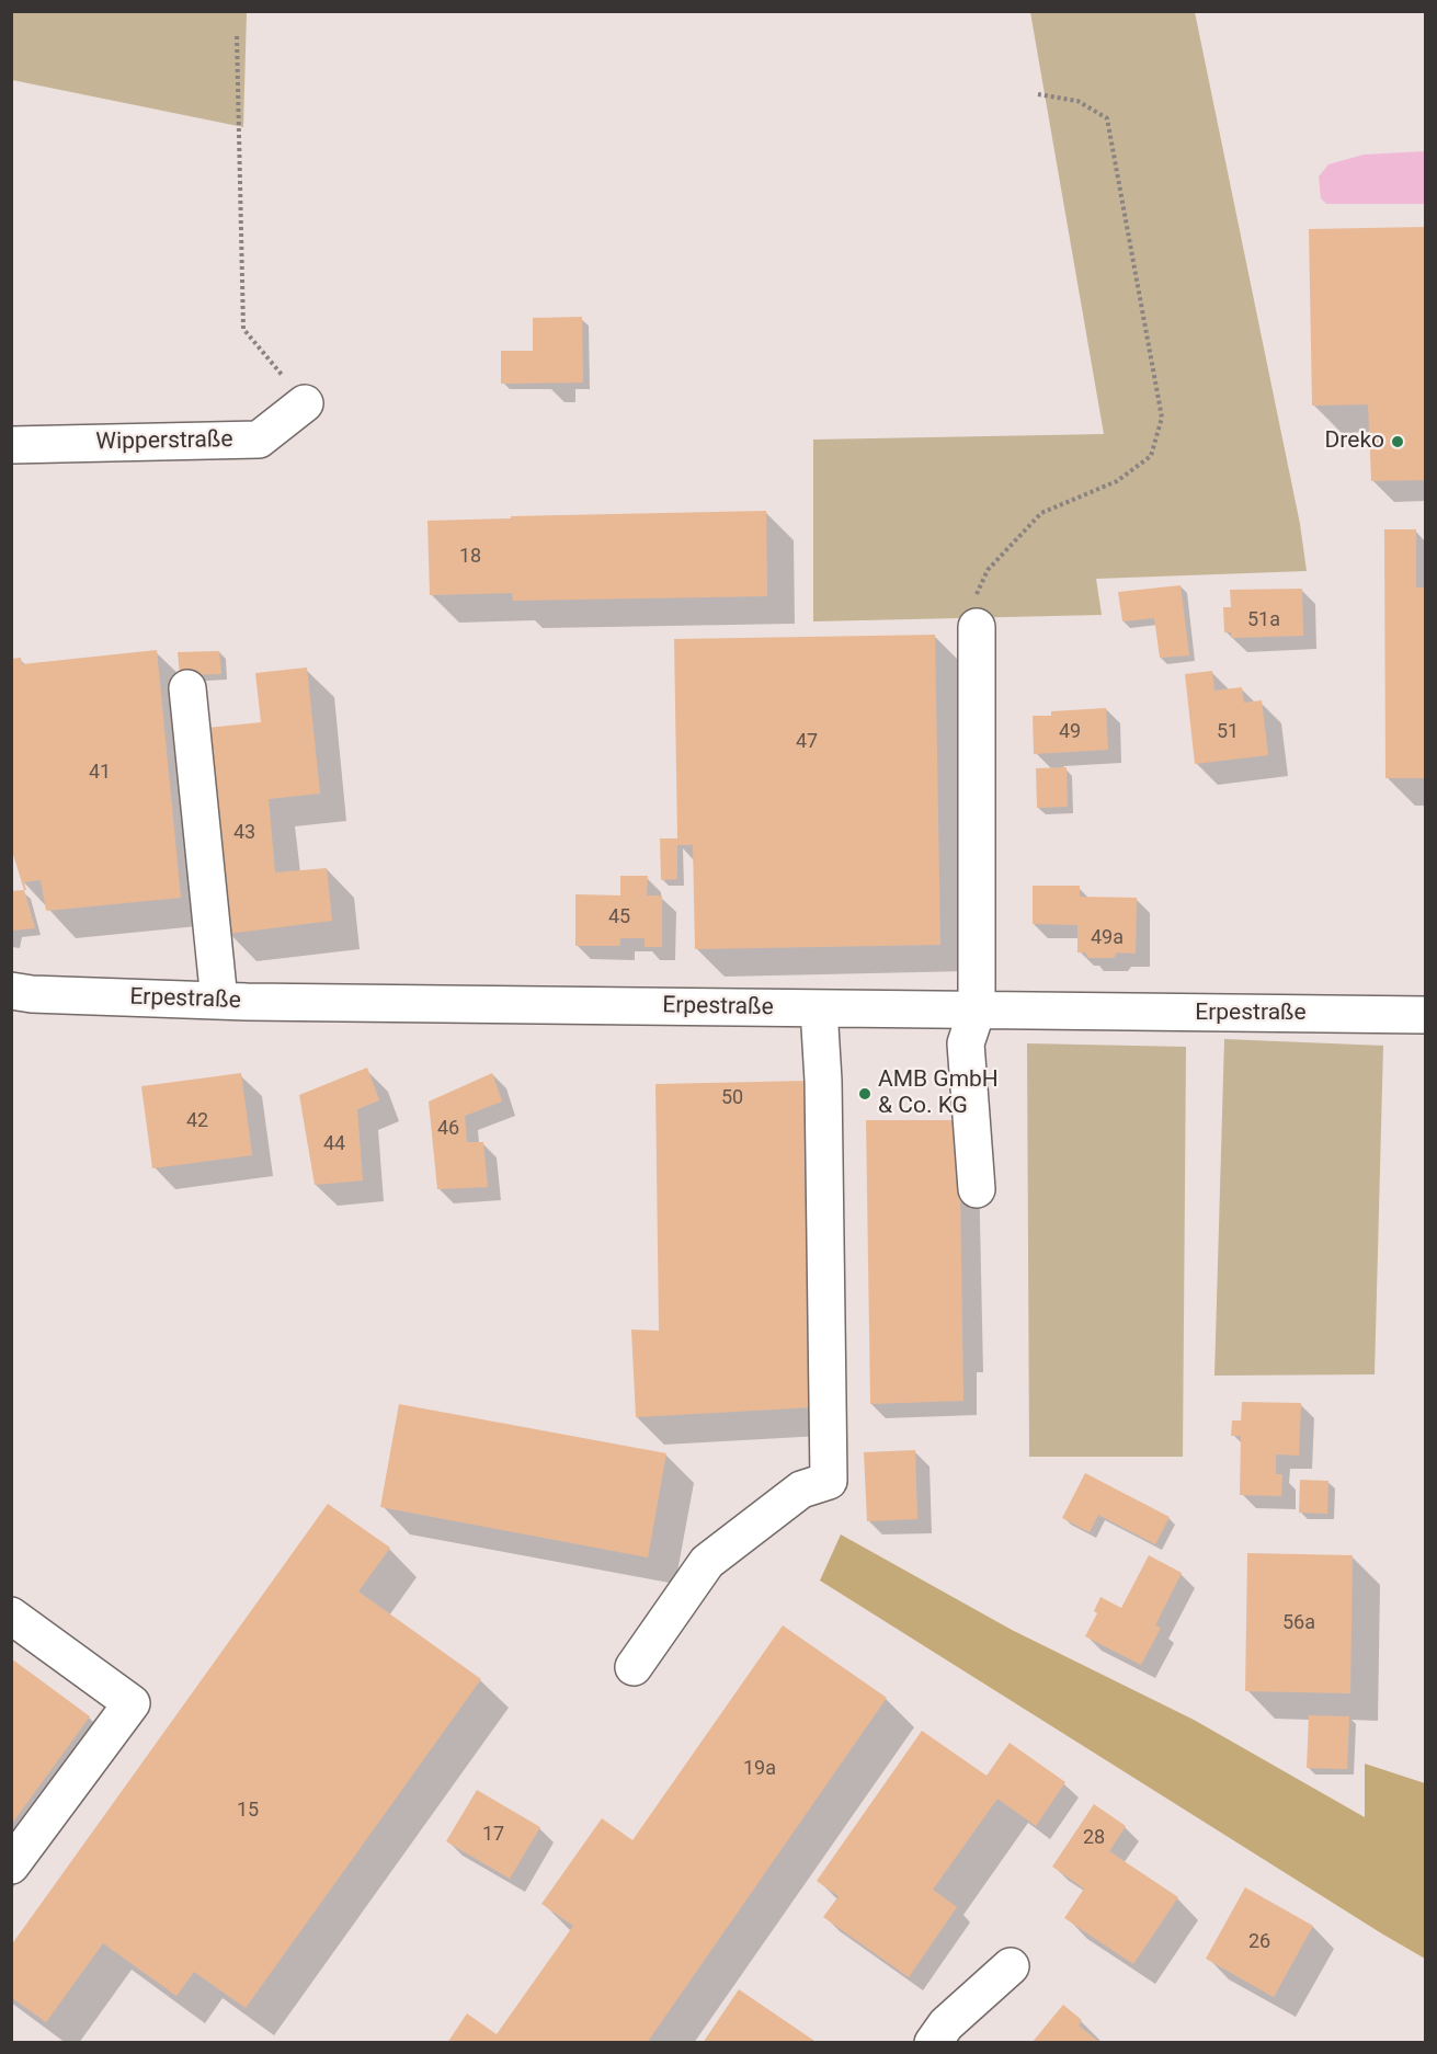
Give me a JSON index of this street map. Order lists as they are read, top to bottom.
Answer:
{
  "streets": {
    "street": ["Wipperstraße", "Erpestraße"]
  },
  "places": ["Dreko", "AMB GmbH & Co. KG"],
  "house_numbers": [
    "18",
    "51a",
    "49",
    "51",
    "47",
    "41",
    "43",
    "45",
    "49a",
    "50",
    "42",
    "46",
    "44",
    "56a",
    "19a",
    "15",
    "17",
    "28",
    "26"
  ]
}
